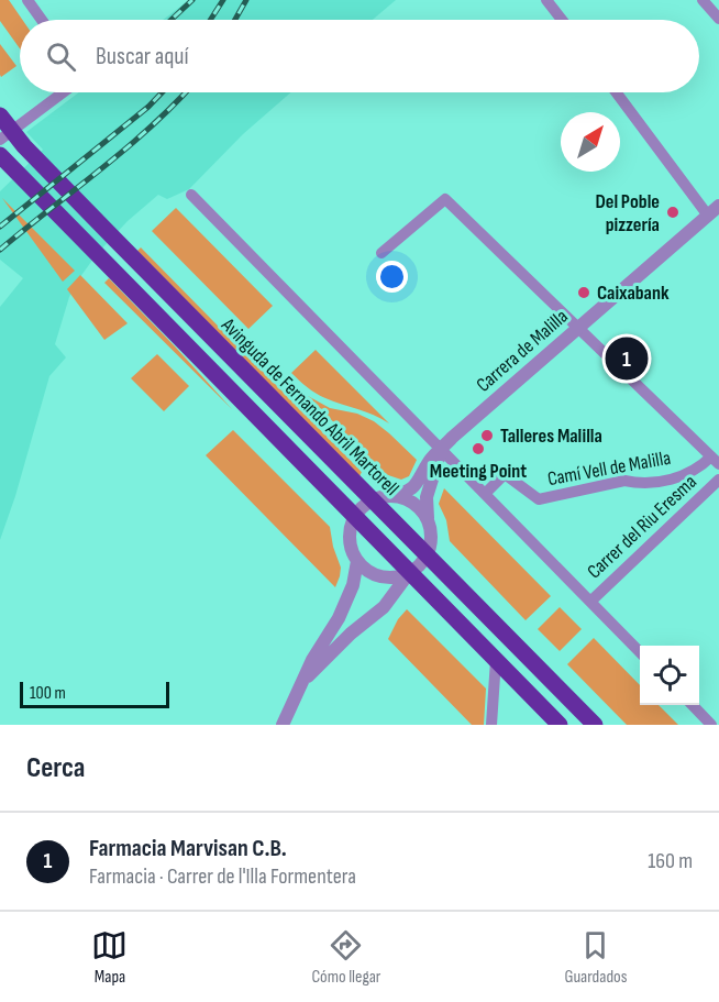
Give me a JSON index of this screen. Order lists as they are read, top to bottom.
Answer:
{
  "streets": {
    "main road": ["Avinguda de Fernando Abril Martorell"],
    "street": ["Carrera de Malilla", "Camí Vell de Malilla", "Carrer del Riu Eresma"]
  },
  "crossings": [
    ["Carrera de Malilla", "Avinguda de Fernando Abril Martorell"]
  ],
  "places": [
    "Del Poble pizzería",
    "Caixabank",
    "Talleres Malilla",
    "Meeting Point"
  ],
  "scale_bar": "100 m",
  "north": "top right",
  "page": {
    "search": "Buscar aquí",
    "pins": "1",
    "scale": "100 m",
    "heading": "Cerca",
    "list": [
      {
        "mark": "1",
        "name": "Farmacia Marvisan C.B.",
        "note": "Farmacia · Carrer de l'Illa Formentera",
        "value": "160 m"
      }
    ],
    "nav": ["Mapa", "Cómo llegar", "Guardados"]
  }
}
